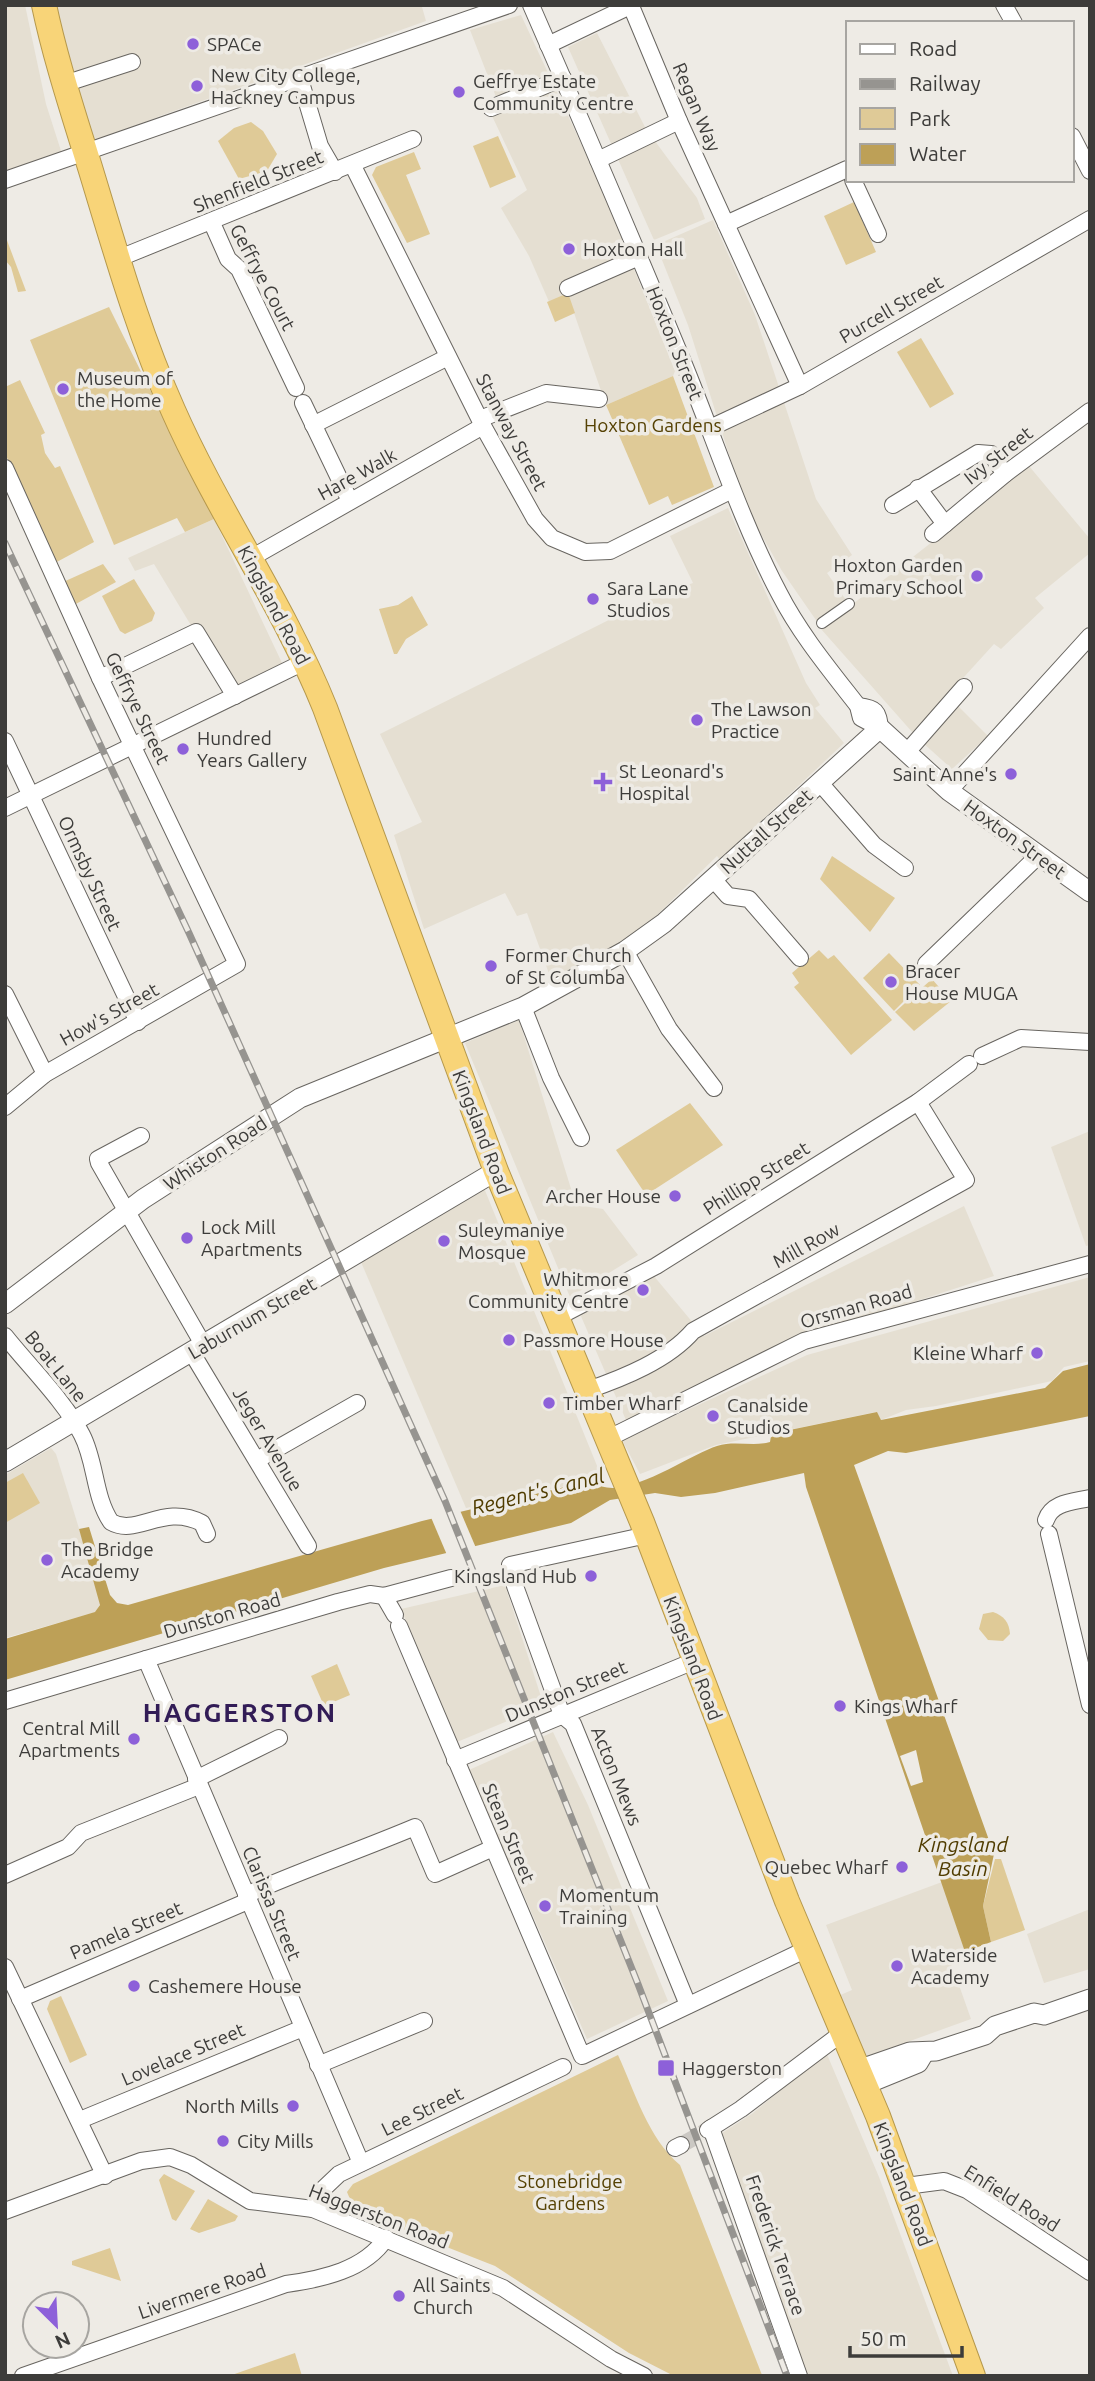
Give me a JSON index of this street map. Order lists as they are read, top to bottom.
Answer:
{
  "streets": {
    "highway": ["Kingsland Road"],
    "street": [
      "Regan Way",
      "Shenfield Street",
      "Geffrye Court",
      "Purcell Street",
      "Hoxton Street",
      "Stanway Street",
      "Ivy Street",
      "Hare Walk",
      "Geffrye Street",
      "Nuttall Street",
      "Ormsby Street",
      "How's Street",
      "Whiston Road",
      "Phillipp Street",
      "Mill Row",
      "Orsman Road",
      "Laburnum Street",
      "Boat Lane",
      "Jeger Avenue",
      "Dunston Road",
      "Dunston Street",
      "Acton Mews",
      "Stean Street",
      "Clarissa Street",
      "Pamela Street",
      "Lovelace Street",
      "Lee Street",
      "Enfield Road",
      "Haggerston Road",
      "Frederick Terrace",
      "Livermere Road"
    ]
  },
  "crossings": [
    ["Regan Way", "Purcell Street"],
    ["Shenfield Street", "Geffrye Court"],
    ["Shenfield Street", "Stanway Street"],
    ["Shenfield Street", "Kingsland Road"],
    ["Purcell Street", "Hoxton Street"],
    ["Hoxton Street", "Stanway Street"],
    ["Hoxton Street", "Nuttall Street"],
    ["Stanway Street", "Hare Walk"],
    ["Hare Walk", "Kingsland Road"],
    ["Kingsland Road", "Nuttall Street"],
    ["Kingsland Road", "Whiston Road"],
    ["Kingsland Road", "Phillipp Street"],
    ["Kingsland Road", "Mill Row"],
    ["Kingsland Road", "Orsman Road"],
    ["Kingsland Road", "Laburnum Street"],
    ["Kingsland Road", "Dunston Street"],
    ["Kingsland Road", "Acton Mews"],
    ["Kingsland Road", "Enfield Road"],
    ["Kingsland Road", "Frederick Terrace"],
    ["Geffrye Street", "How's Street"],
    ["Nuttall Street", "Whiston Road"],
    ["Ormsby Street", "How's Street"],
    ["Whiston Road", "Jeger Avenue"],
    ["Phillipp Street", "Mill Row"],
    ["Laburnum Street", "Boat Lane"],
    ["Laburnum Street", "Jeger Avenue"],
    ["Dunston Road", "Stean Street"],
    ["Dunston Road", "Clarissa Street"],
    ["Dunston Street", "Acton Mews"],
    ["Dunston Street", "Stean Street"],
    ["Acton Mews", "Stean Street"],
    ["Stean Street", "Pamela Street"],
    ["Clarissa Street", "Pamela Street"],
    ["Clarissa Street", "Lovelace Street"],
    ["Clarissa Street", "Lee Street"],
    ["Lee Street", "Haggerston Road"],
    ["Haggerston Road", "Livermere Road"]
  ],
  "districts": ["HAGGERSTON"],
  "water": ["Regent's Canal", "Kingsland Basin"],
  "parks": ["Hoxton Gardens", "Stonebridge Gardens"],
  "places": {
    "other": [
      "SPACe",
      "New City College, Hackney Campus",
      "Geffrye Estate Community Centre",
      "Hoxton Hall",
      "Museum of the Home",
      "Hoxton Garden Primary School",
      "Sara Lane Studios",
      "The Lawson Practice",
      "Hundred Years Gallery",
      "Saint Anne's",
      "Former Church of St Columba",
      "Bracer House MUGA",
      "Archer House",
      "Lock Mill Apartments",
      "Suleymaniye Mosque",
      "Whitmore Community Centre",
      "Passmore House",
      "Kleine Wharf",
      "Timber Wharf",
      "Canalside Studios",
      "The Bridge Academy",
      "Kingsland Hub",
      "Kings Wharf",
      "Central Mill Apartments",
      "Quebec Wharf",
      "Momentum Training",
      "Waterside Academy",
      "Cashemere House",
      "North Mills",
      "City Mills",
      "All Saints Church"
    ],
    "health": ["St Leonard's Hospital"],
    "transit": ["Haggerston"]
  },
  "legend": [
    "Road",
    "Railway",
    "Park",
    "Water"
  ],
  "scale_bar": "50 m",
  "north": "bottom right"
}
